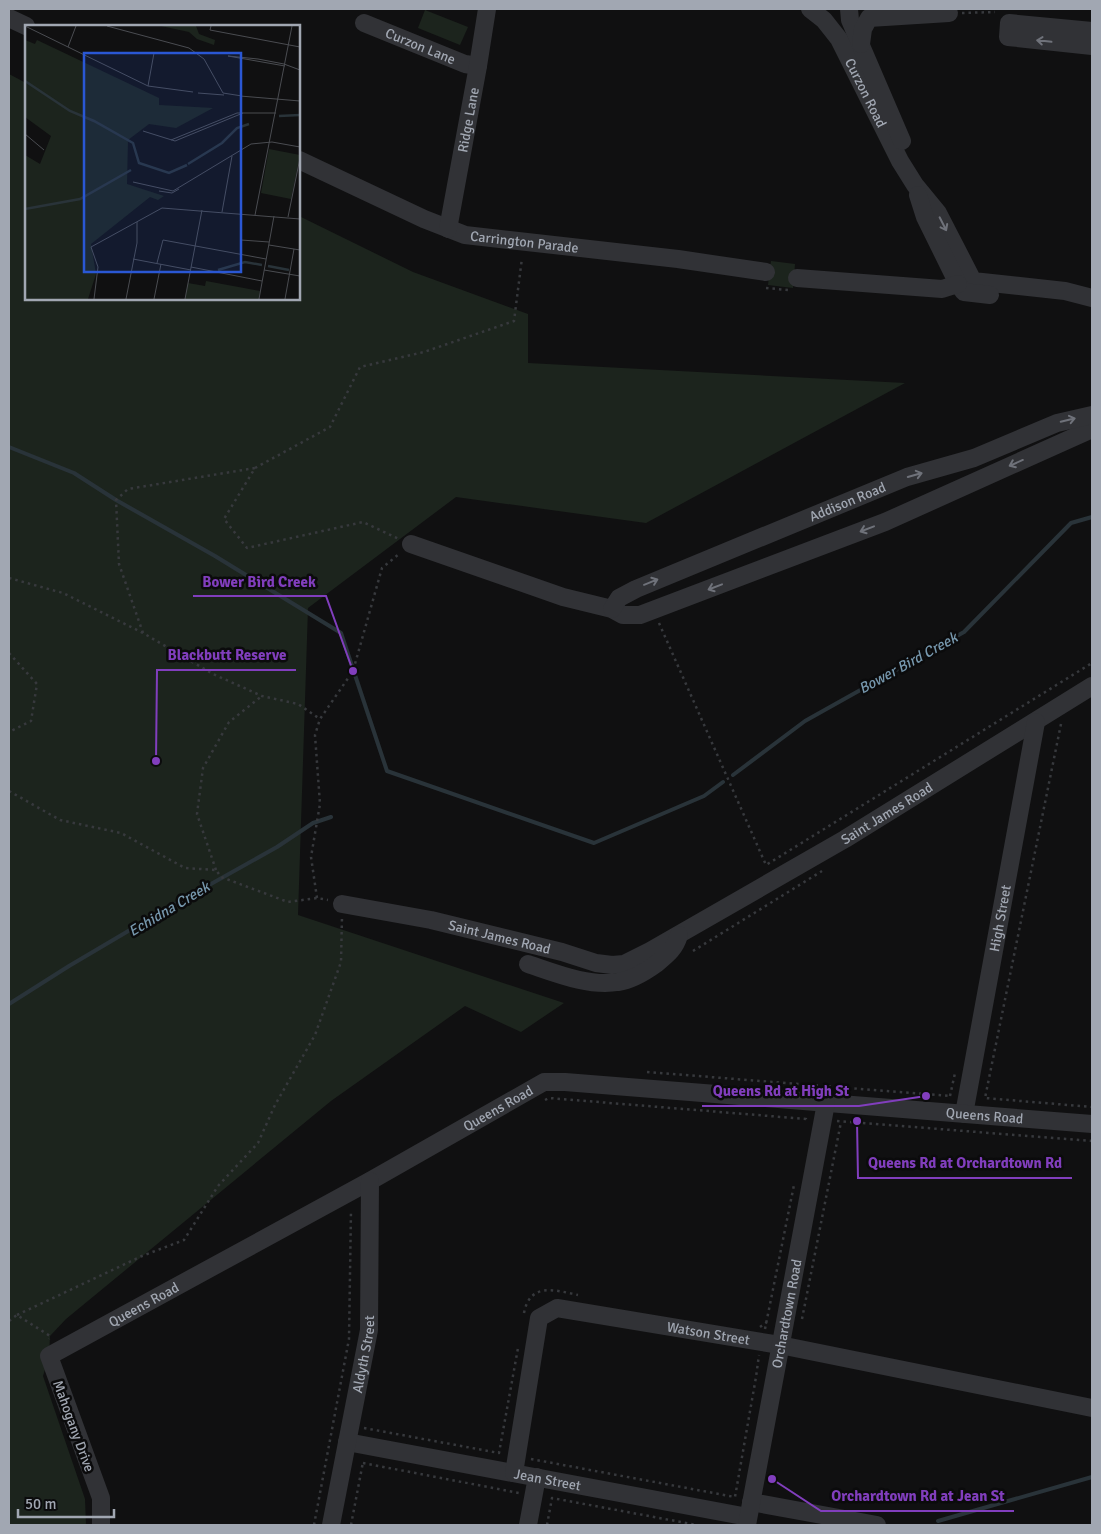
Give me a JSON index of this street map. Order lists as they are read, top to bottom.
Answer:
{
  "streets": {
    "street": [
      "Curzon Lane",
      "Curzon Road",
      "Ridge Lane",
      "Carrington Parade",
      "Addison Road",
      "Saint James Road",
      "High Street",
      "Queens Road",
      "Orchardtown Road",
      "Watson Street",
      "Aldyth Street",
      "Mahogany Drive",
      "Jean Street"
    ]
  },
  "crossings": [
    ["Curzon Lane", "Ridge Lane"],
    ["Ridge Lane", "Carrington Parade"],
    ["Saint James Road", "High Street"],
    ["High Street", "Queens Road"],
    ["Queens Road", "Orchardtown Road"],
    ["Queens Road", "Aldyth Street"],
    ["Queens Road", "Mahogany Drive"],
    ["Orchardtown Road", "Watson Street"],
    ["Orchardtown Road", "Jean Street"],
    ["Watson Street", "Jean Street"],
    ["Aldyth Street", "Jean Street"]
  ],
  "water": ["Bower Bird Creek", "Echidna Creek"],
  "places": [
    "Bower Bird Creek",
    "Blackbutt Reserve",
    "Queens Rd at High St",
    "Queens Rd at Orchardtown Rd",
    "Orchardtown Rd at Jean St"
  ],
  "scale_bar": "50 m"
}
